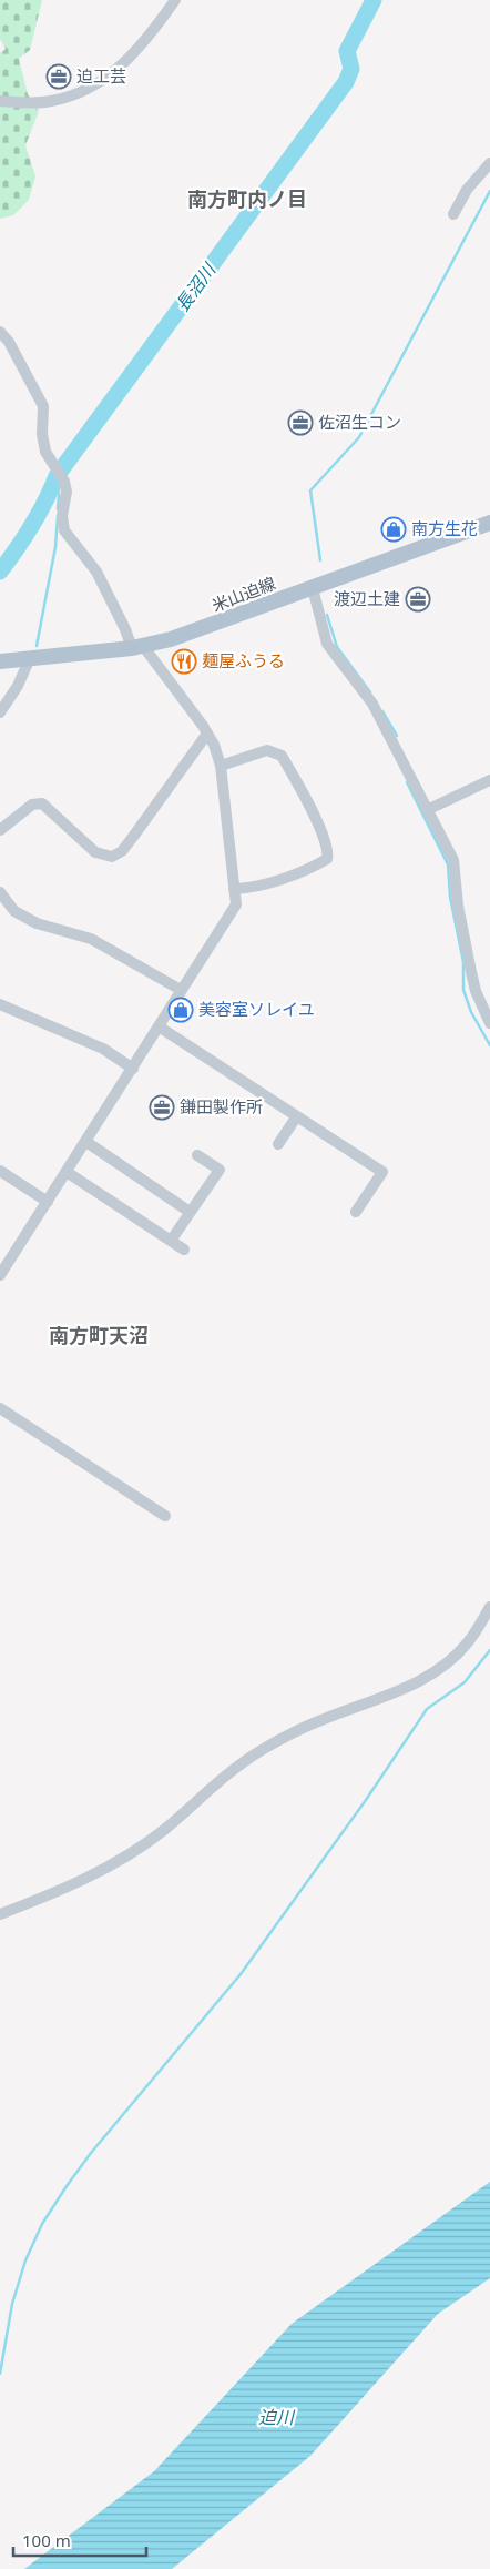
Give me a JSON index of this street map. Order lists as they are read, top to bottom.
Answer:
{
  "streets": {
    "main road": ["米山迫線"]
  },
  "districts": ["南方町内ノ目", "南方町天沼"],
  "water": ["長沼川", "迫川"],
  "places": {
    "office": [
      "迫工芸",
      "佐沼生コン",
      "渡辺土建",
      "鎌田製作所"
    ],
    "shop": ["南方生花", "美容室ソレイユ"],
    "restaurant": ["麺屋ふうる"]
  },
  "scale_bar": "100 m"
}
